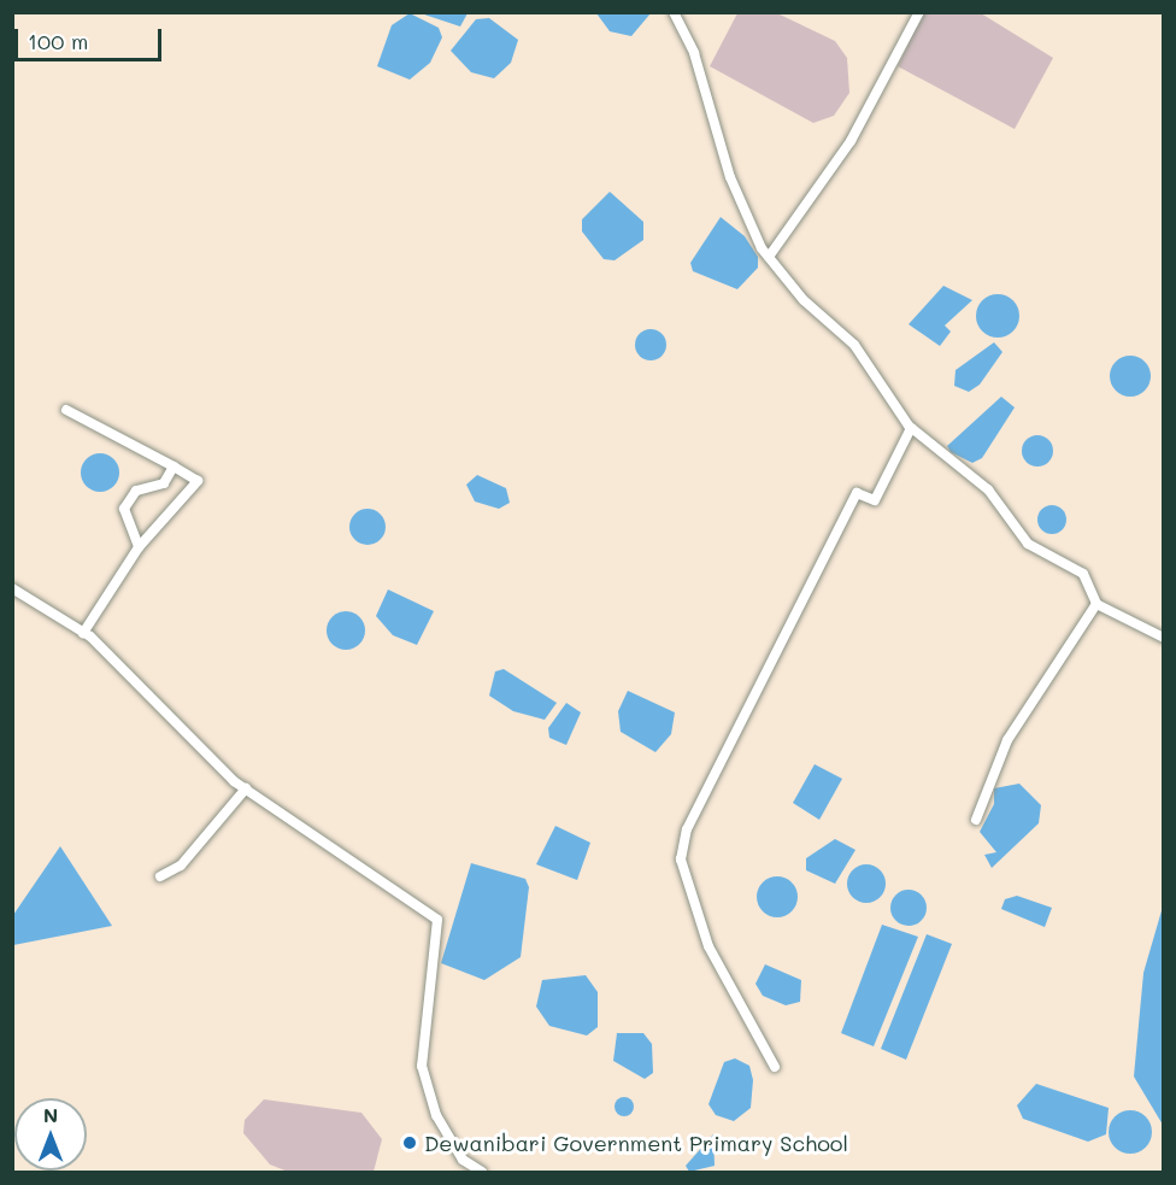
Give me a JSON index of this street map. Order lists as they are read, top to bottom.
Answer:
{
  "places": ["Dewanibari Government Primary School"],
  "scale_bar": "100 m",
  "north": "top"
}
